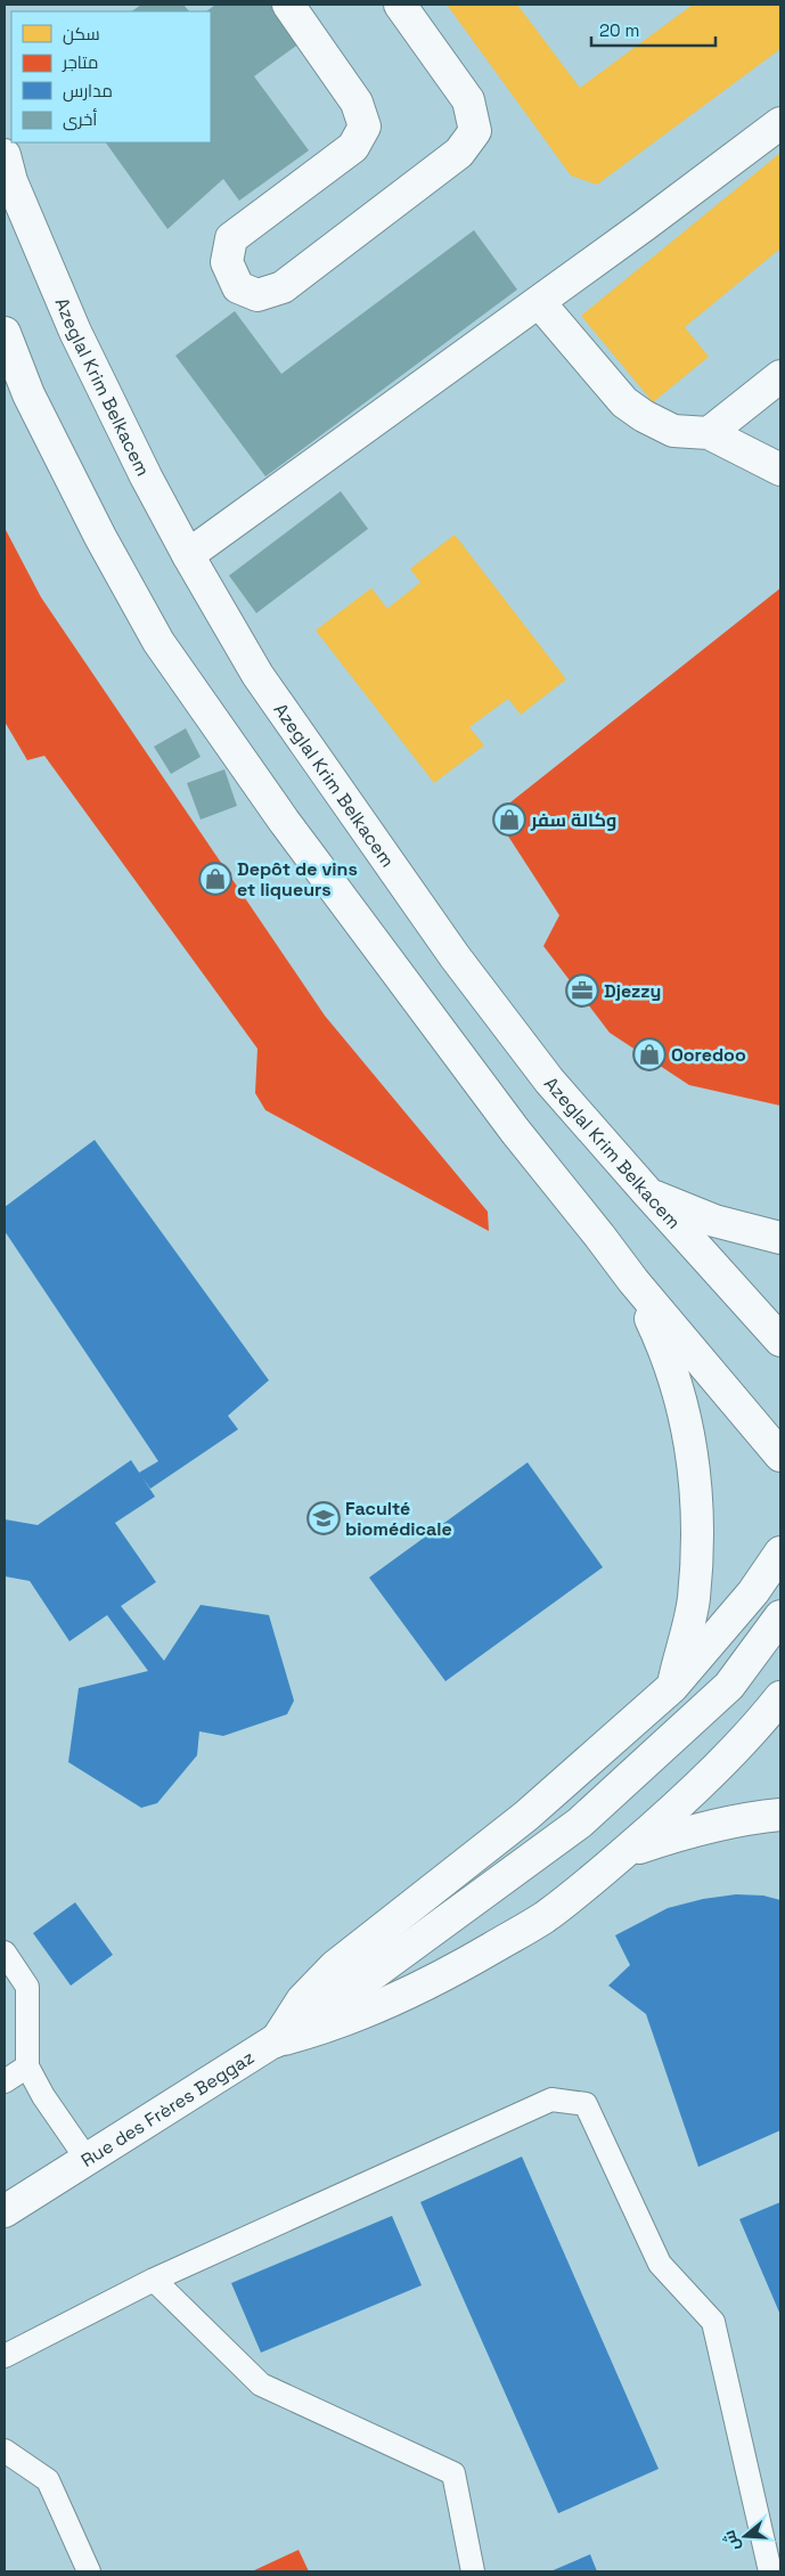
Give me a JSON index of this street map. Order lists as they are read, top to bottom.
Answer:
{
  "streets": {
    "main road": ["Azeglal Krim Belkacem", "Rue des Frères Beggaz"]
  },
  "places": {
    "shop": ["وكالة سفر", "Depôt de vins et liqueurs", "Ooredoo"],
    "office": ["Djezzy"],
    "school or university": ["Faculté biomédicale"]
  },
  "legend": [
    "سكن",
    "متاجر",
    "مدارس",
    "أخرى"
  ],
  "scale_bar": "20 m",
  "north": "left"
}
